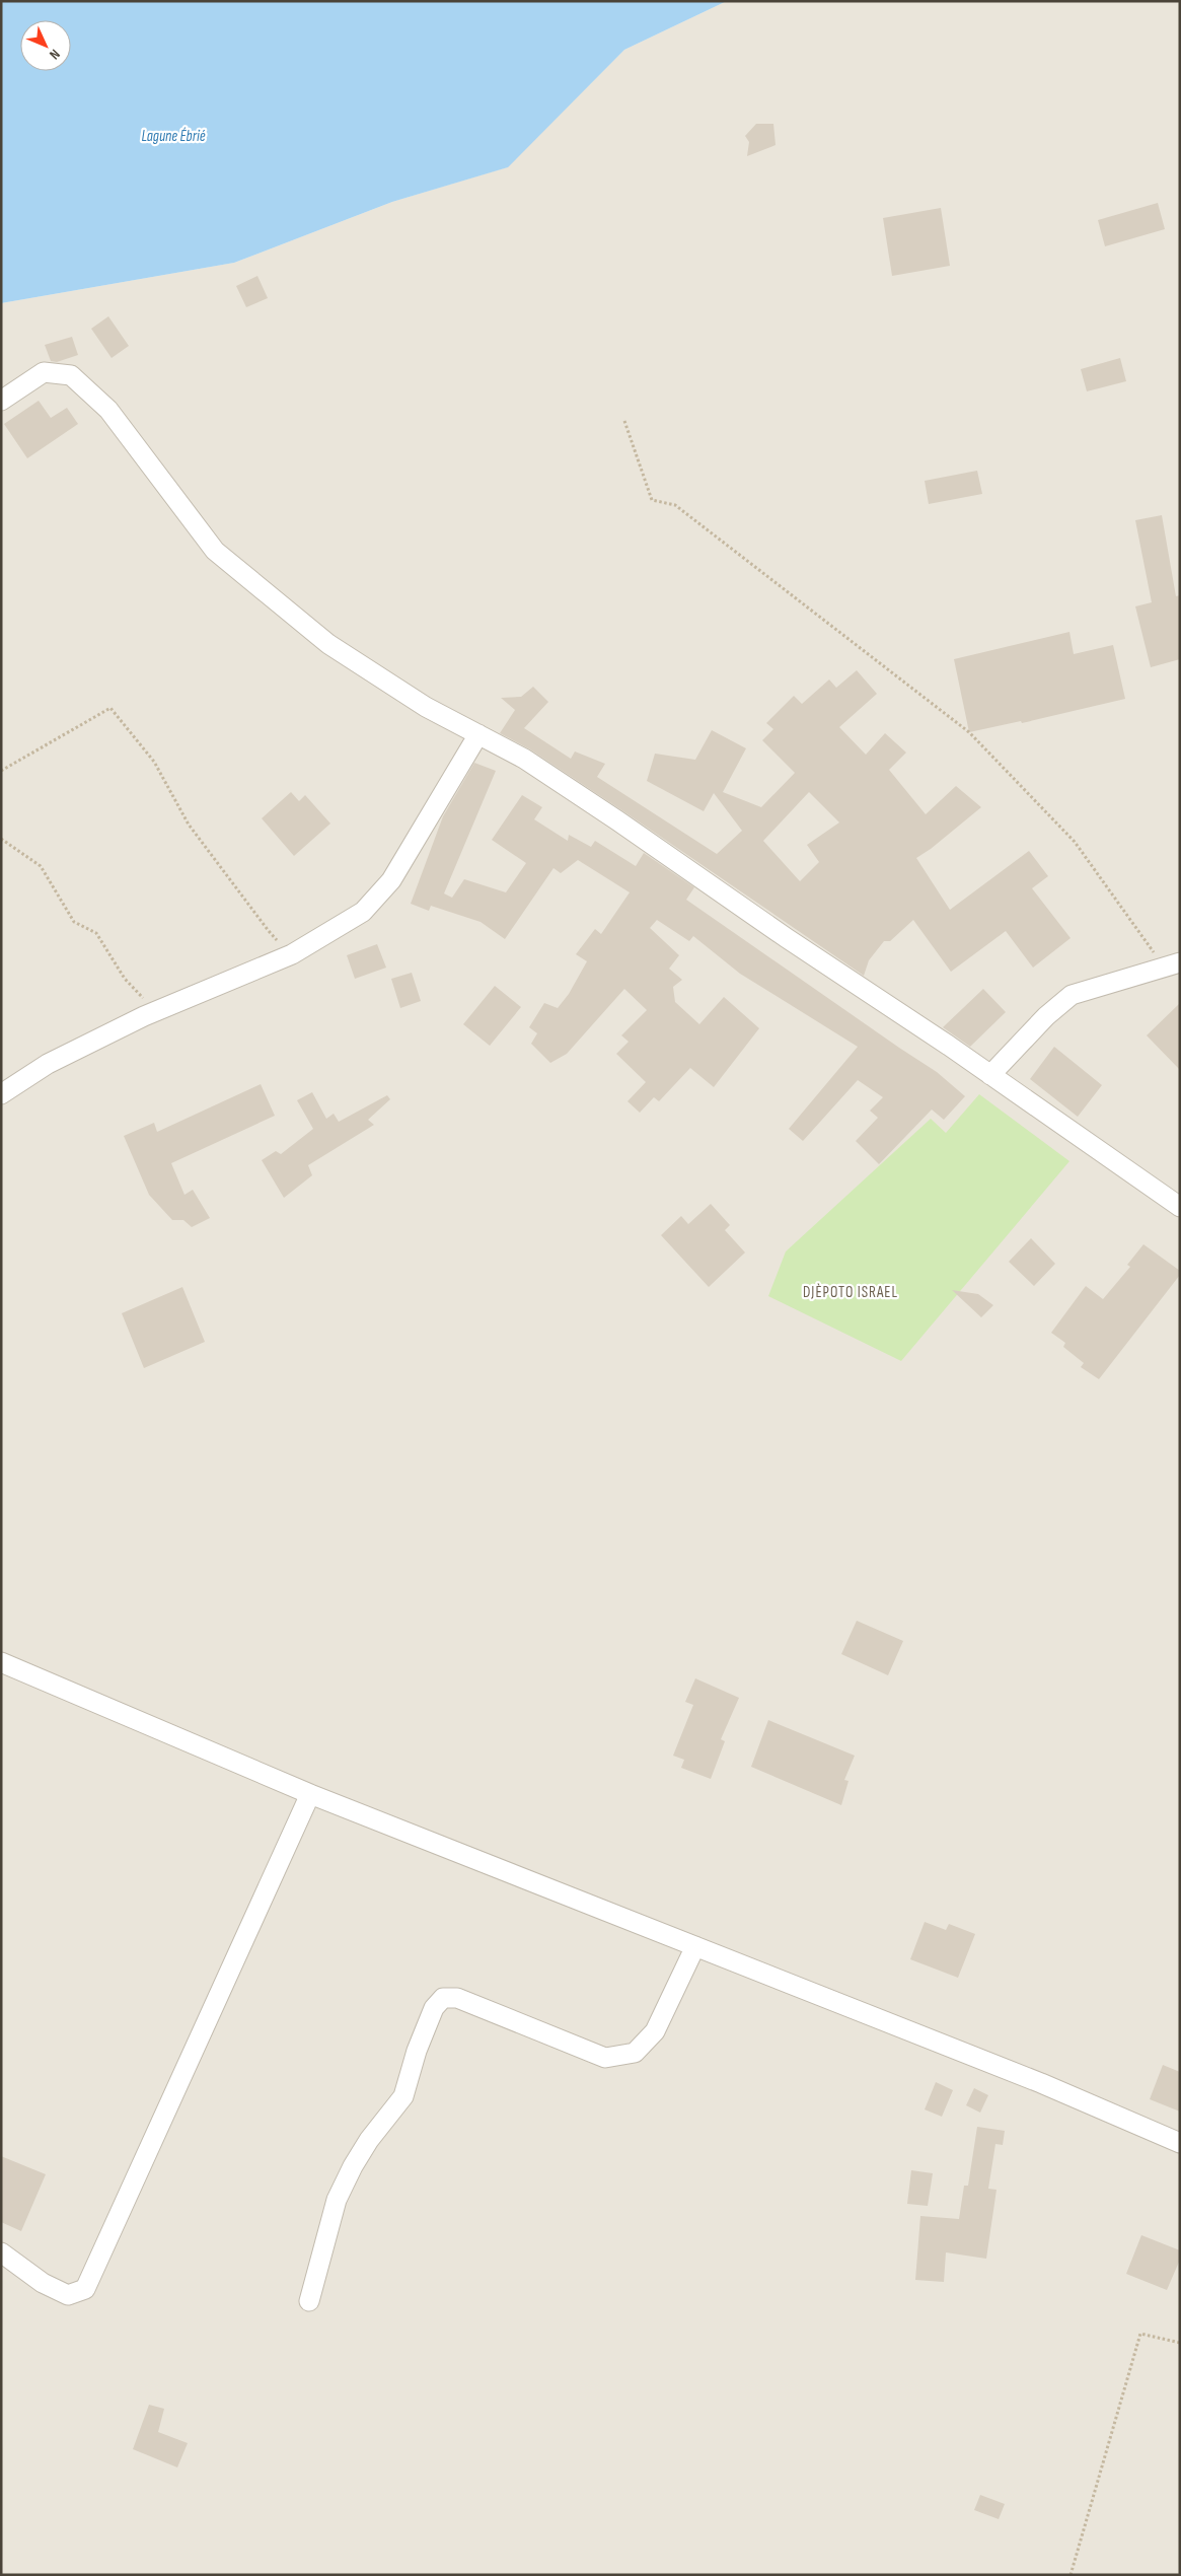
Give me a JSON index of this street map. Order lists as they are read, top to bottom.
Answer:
{
  "districts": ["DJÈPOTO ISRAEL"],
  "water": ["Lagune Ébrié"],
  "north": "bottom right"
}
